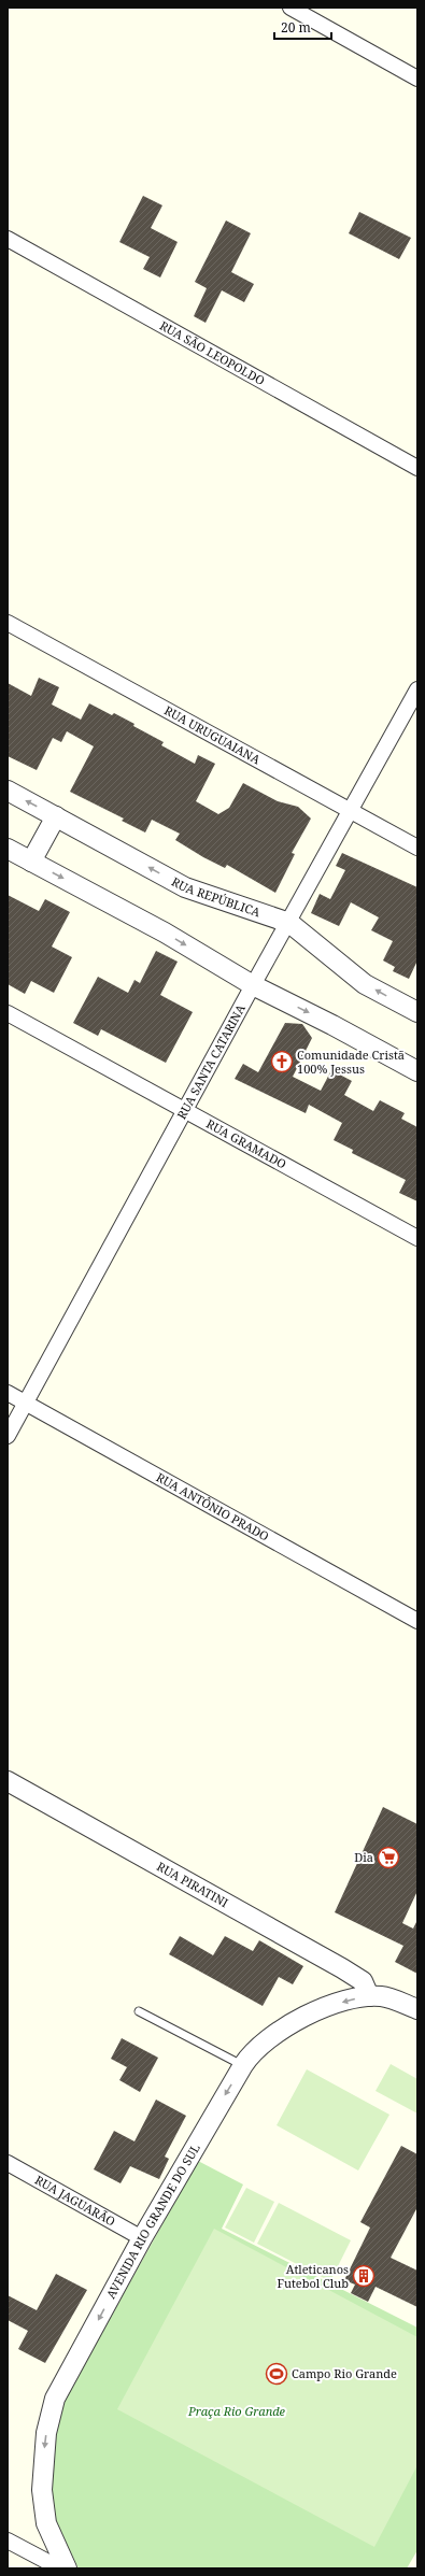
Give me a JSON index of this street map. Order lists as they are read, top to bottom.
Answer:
{
  "streets": {
    "street": [
      "RUA SÃO LEOPOLDO",
      "RUA URUGUAIANA",
      "RUA REPÚBLICA",
      "RUA SANTA CATARINA",
      "RUA GRAMADO",
      "RUA ANTÔNIO PRADO",
      "RUA PIRATINI",
      "RUA JAGUARÃO",
      "AVENIDA RIO GRANDE DO SUL"
    ]
  },
  "crossings": [
    ["RUA URUGUAIANA", "RUA SANTA CATARINA"],
    ["RUA REPÚBLICA", "RUA SANTA CATARINA"],
    ["RUA SANTA CATARINA", "RUA GRAMADO"],
    ["RUA SANTA CATARINA", "RUA ANTÔNIO PRADO"],
    ["RUA PIRATINI", "AVENIDA RIO GRANDE DO SUL"],
    ["RUA JAGUARÃO", "AVENIDA RIO GRANDE DO SUL"]
  ],
  "one_way": ["AVENIDA RIO GRANDE DO SUL"],
  "parks": ["Praça Rio Grande"],
  "places": {
    "church": ["Comunidade Cristã 100% Jessus"],
    "supermarket": ["Dia"],
    "building": ["Atleticanos Futebol Club"],
    "sports": ["Campo Rio Grande"]
  },
  "scale_bar": "20 m"
}
